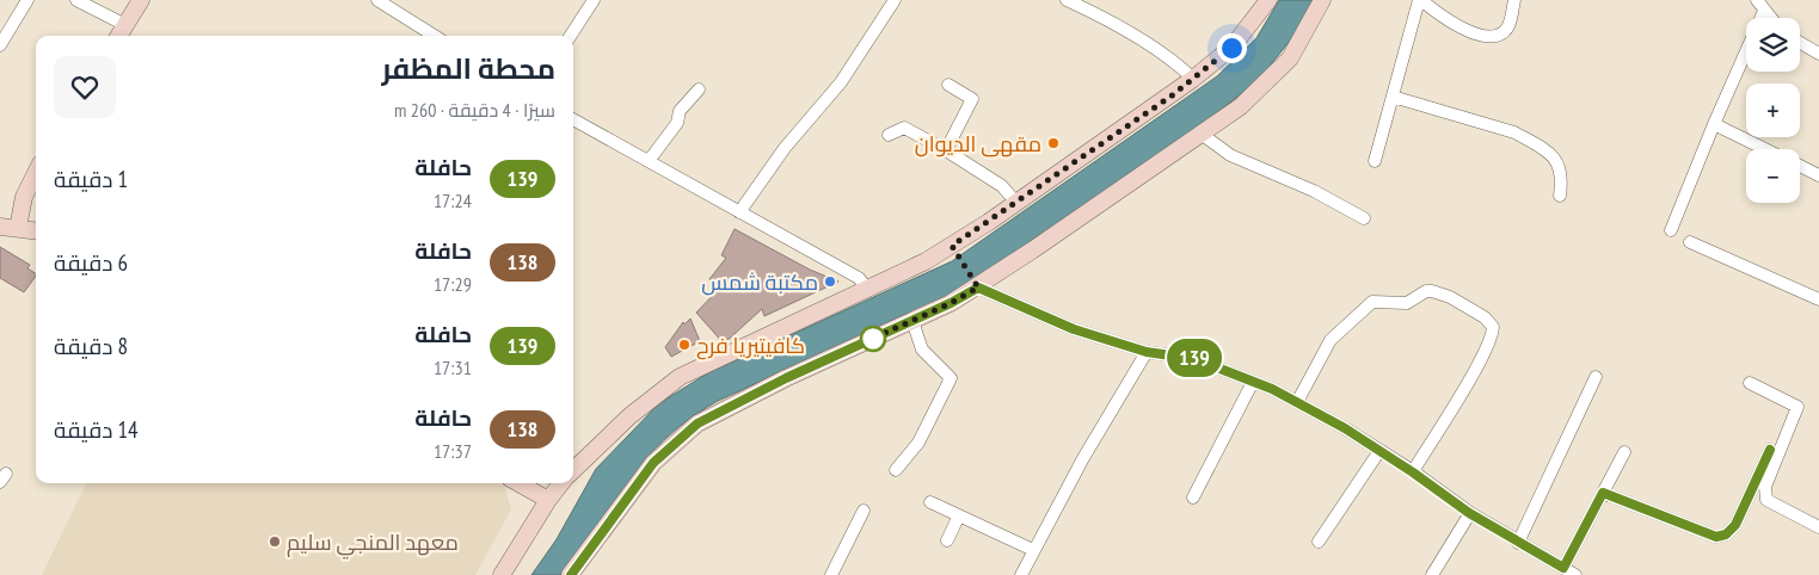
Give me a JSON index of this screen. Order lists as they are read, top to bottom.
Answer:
{
  "places": [
    "مقهى الديوان",
    "مكتبة شمس",
    "كافيتيريا فرح",
    "معهد المنجي سليم"
  ],
  "lines": ["bus line 139"],
  "page": {
    "on_map": "139",
    "map_buttons": ["+", "−"],
    "heading": ["محطة المظفر", "سيرًا · 4 دقيقة · 260 m"],
    "list": [
      {
        "mark": "139",
        "name": "حافلة",
        "note": "17:24",
        "value": "1 دقيقة"
      },
      {
        "mark": "138",
        "name": "حافلة",
        "note": "17:29",
        "value": "6 دقيقة"
      },
      {
        "mark": "139",
        "name": "حافلة",
        "note": "17:31",
        "value": "8 دقيقة"
      },
      {
        "mark": "138",
        "name": "حافلة",
        "note": "17:37",
        "value": "14 دقيقة"
      }
    ]
  }
}
